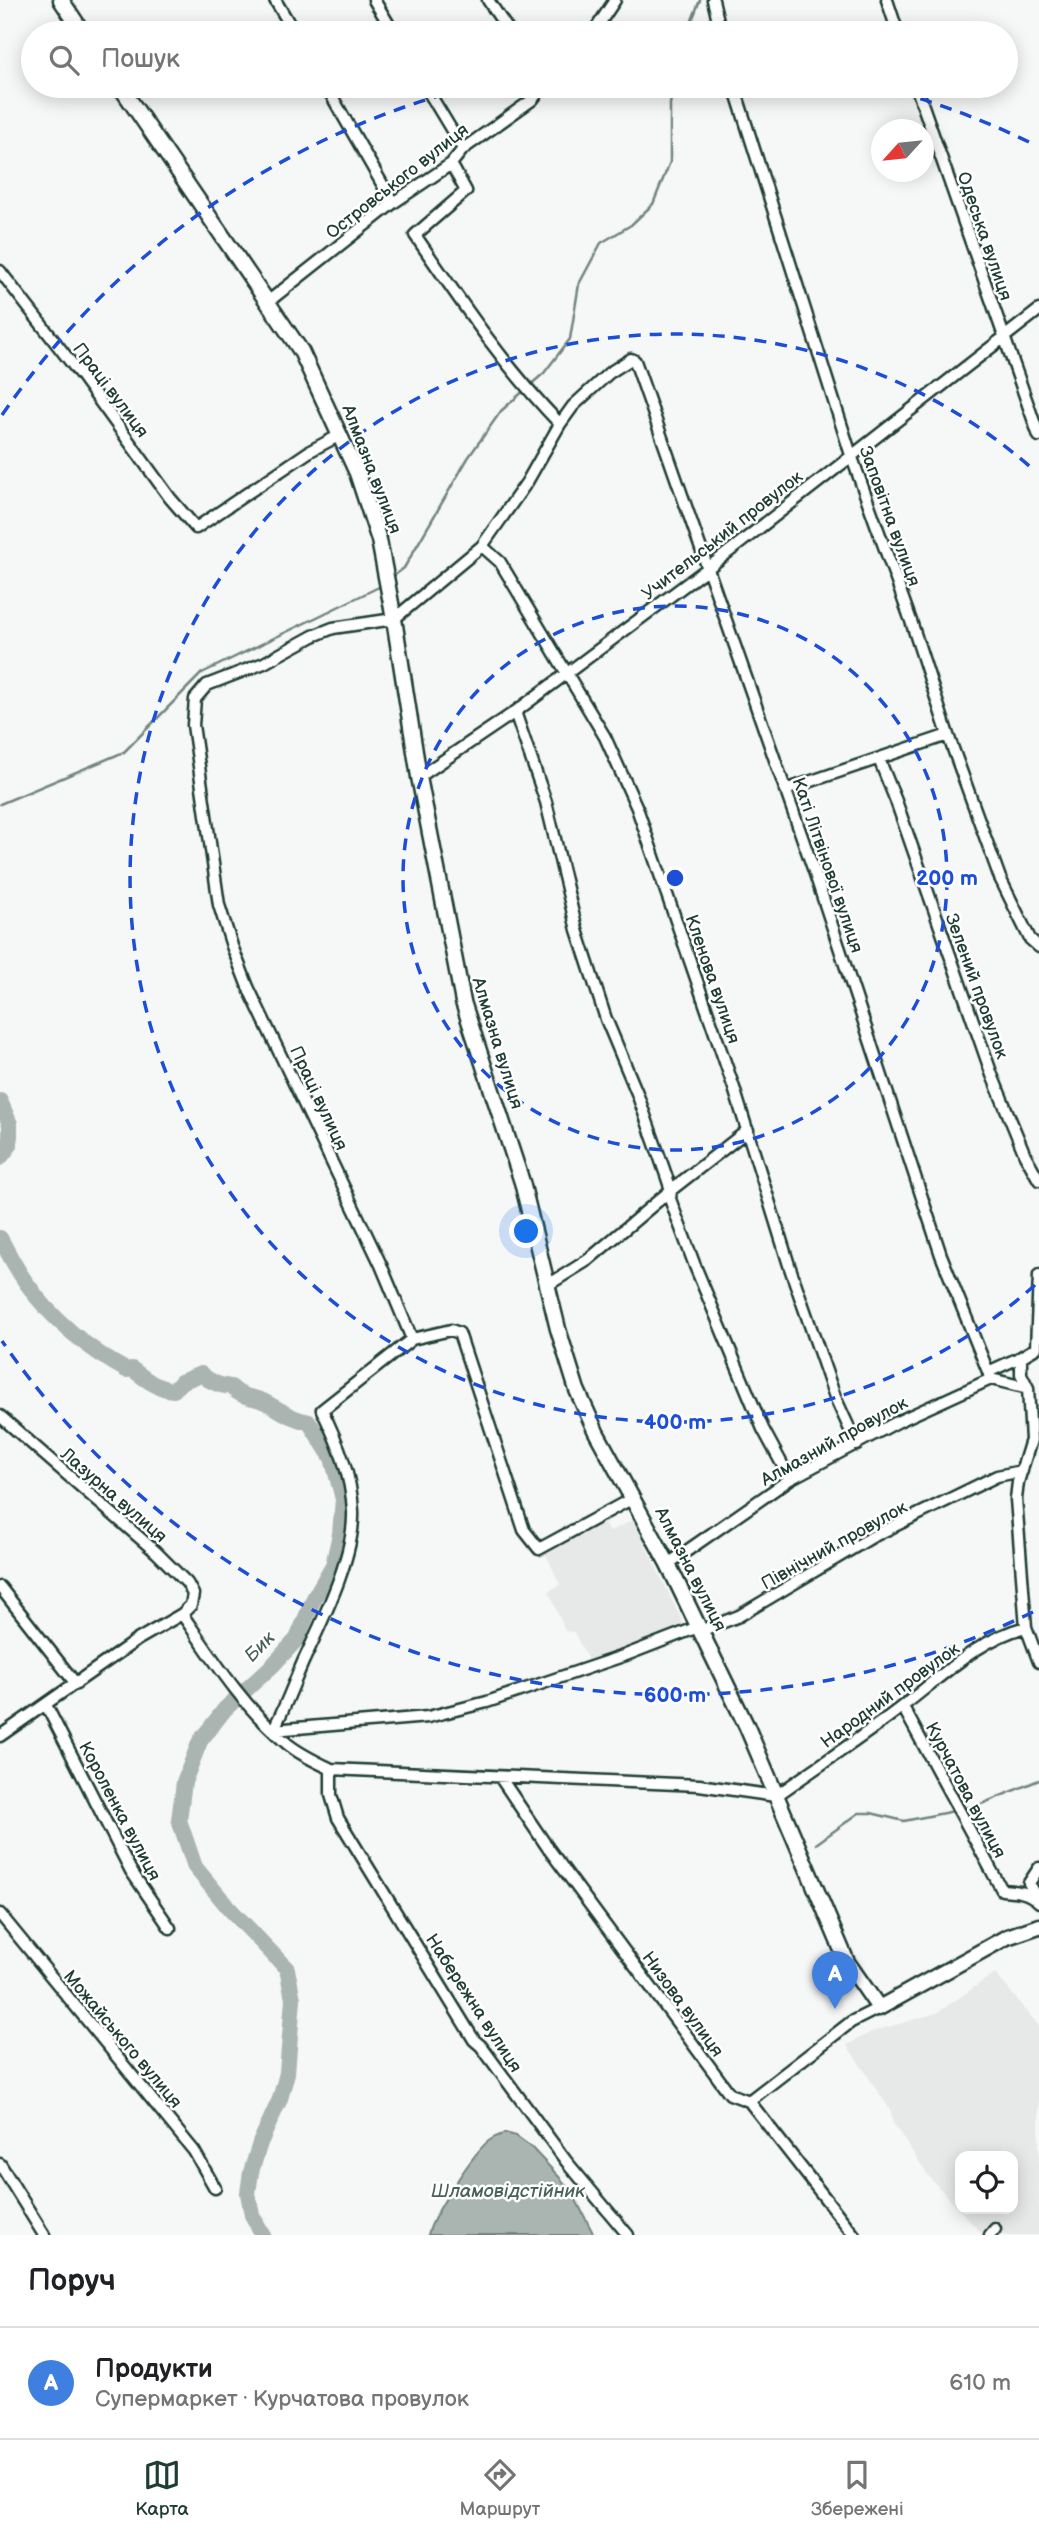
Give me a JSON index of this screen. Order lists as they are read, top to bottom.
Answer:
{
  "streets": {
    "main road": ["Алмазна вулиця"],
    "street": [
      "Островського вулиця",
      "Одеська вулиця",
      "Праці вулиця",
      "Заповітна вулиця",
      "Учительський провулок",
      "Каті Літвінової вулиця",
      "Кленова вулиця",
      "Зелений провулок",
      "Алмазний провулок",
      "Лазурна вулиця",
      "Північний провулок",
      "Народний провулок",
      "Курчатова вулиця",
      "Короленка вулиця",
      "Набережна вулиця",
      "Низова вулиця",
      "Можайського вулиця"
    ]
  },
  "crossings": [
    ["Островського вулиця", "Алмазна вулиця"],
    ["Одеська вулиця", "Учительський провулок"],
    ["Праці вулиця", "Алмазна вулиця"],
    ["Алмазна вулиця", "Учительський провулок"],
    ["Алмазна вулиця", "Алмазний провулок"],
    ["Алмазна вулиця", "Північний провулок"],
    ["Алмазна вулиця", "Народний провулок"],
    ["Заповітна вулиця", "Учительський провулок"],
    ["Учительський провулок", "Каті Літвінової вулиця"],
    ["Учительський провулок", "Кленова вулиця"],
    ["Каті Літвінової вулиця", "Алмазний провулок"],
    ["Кленова вулиця", "Алмазний провулок"],
    ["Народний провулок", "Курчатова вулиця"]
  ],
  "water": ["Бик", "Шламовідстійник"],
  "north": "bottom left",
  "page": {
    "search": "Пошук",
    "pins": "A",
    "heading": "Поруч",
    "list": [
      {
        "mark": "A",
        "name": "Продукти",
        "note": "Супермаркет · Курчатова провулок",
        "value": "610 m"
      }
    ],
    "nav": ["Карта", "Маршрут", "Збережені"]
  },
  "rings": ["200 m", "400 m", "600 m"]
}
